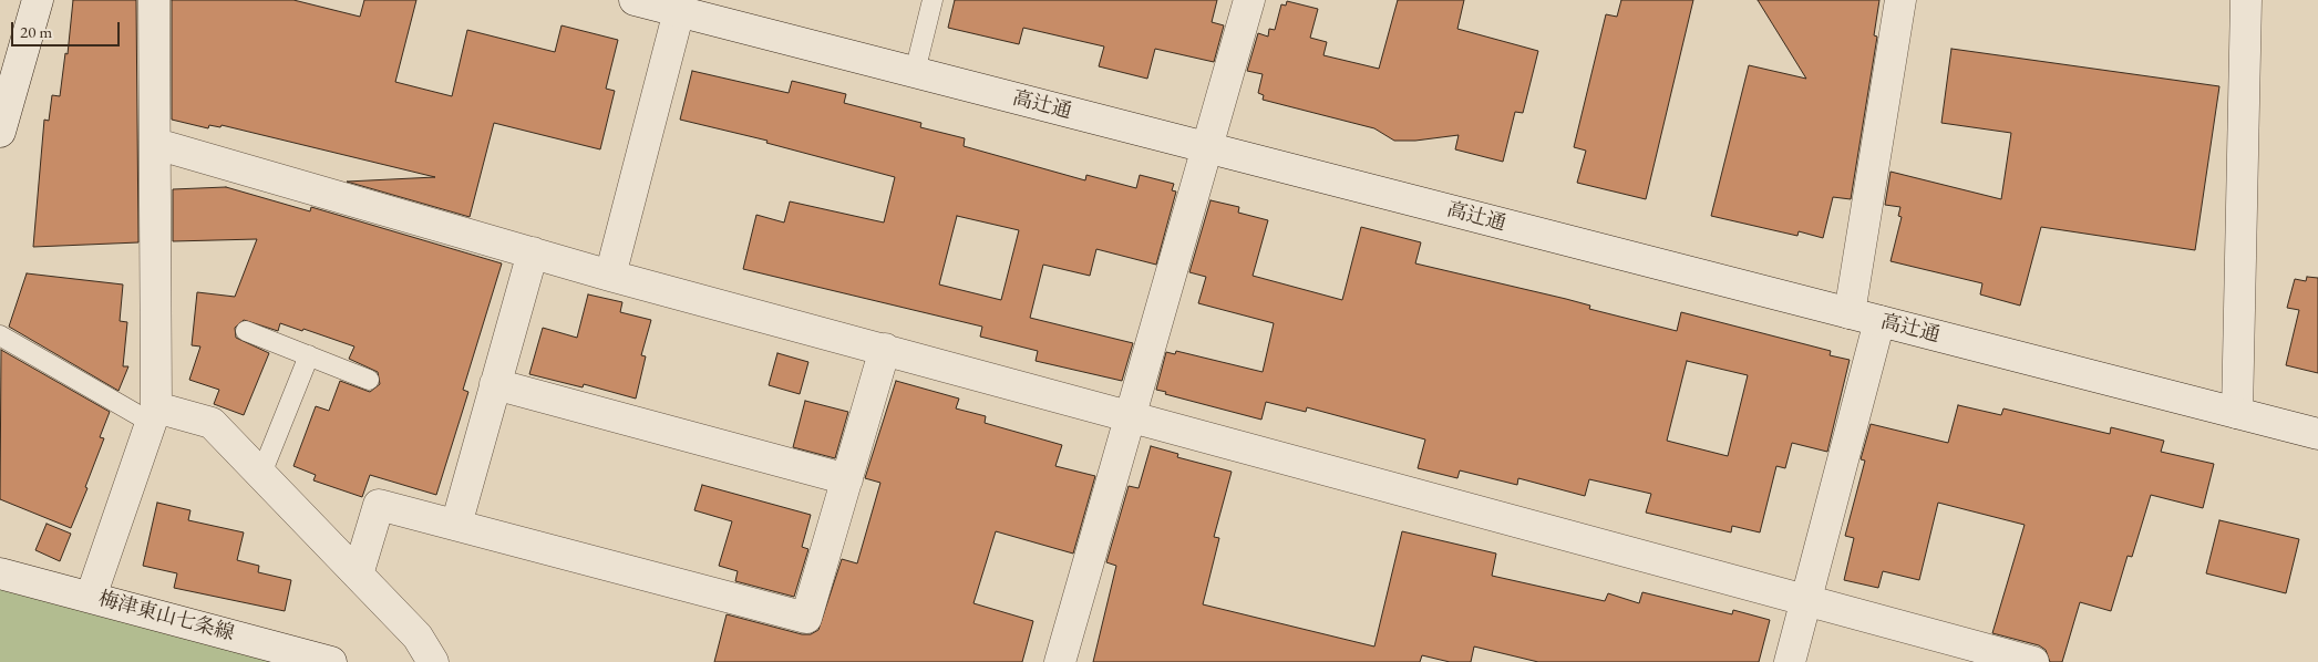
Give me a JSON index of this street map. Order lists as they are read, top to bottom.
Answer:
{
  "streets": {
    "street": ["高辻通", "梅津東山七条線"]
  },
  "scale_bar": "20 m"
}
